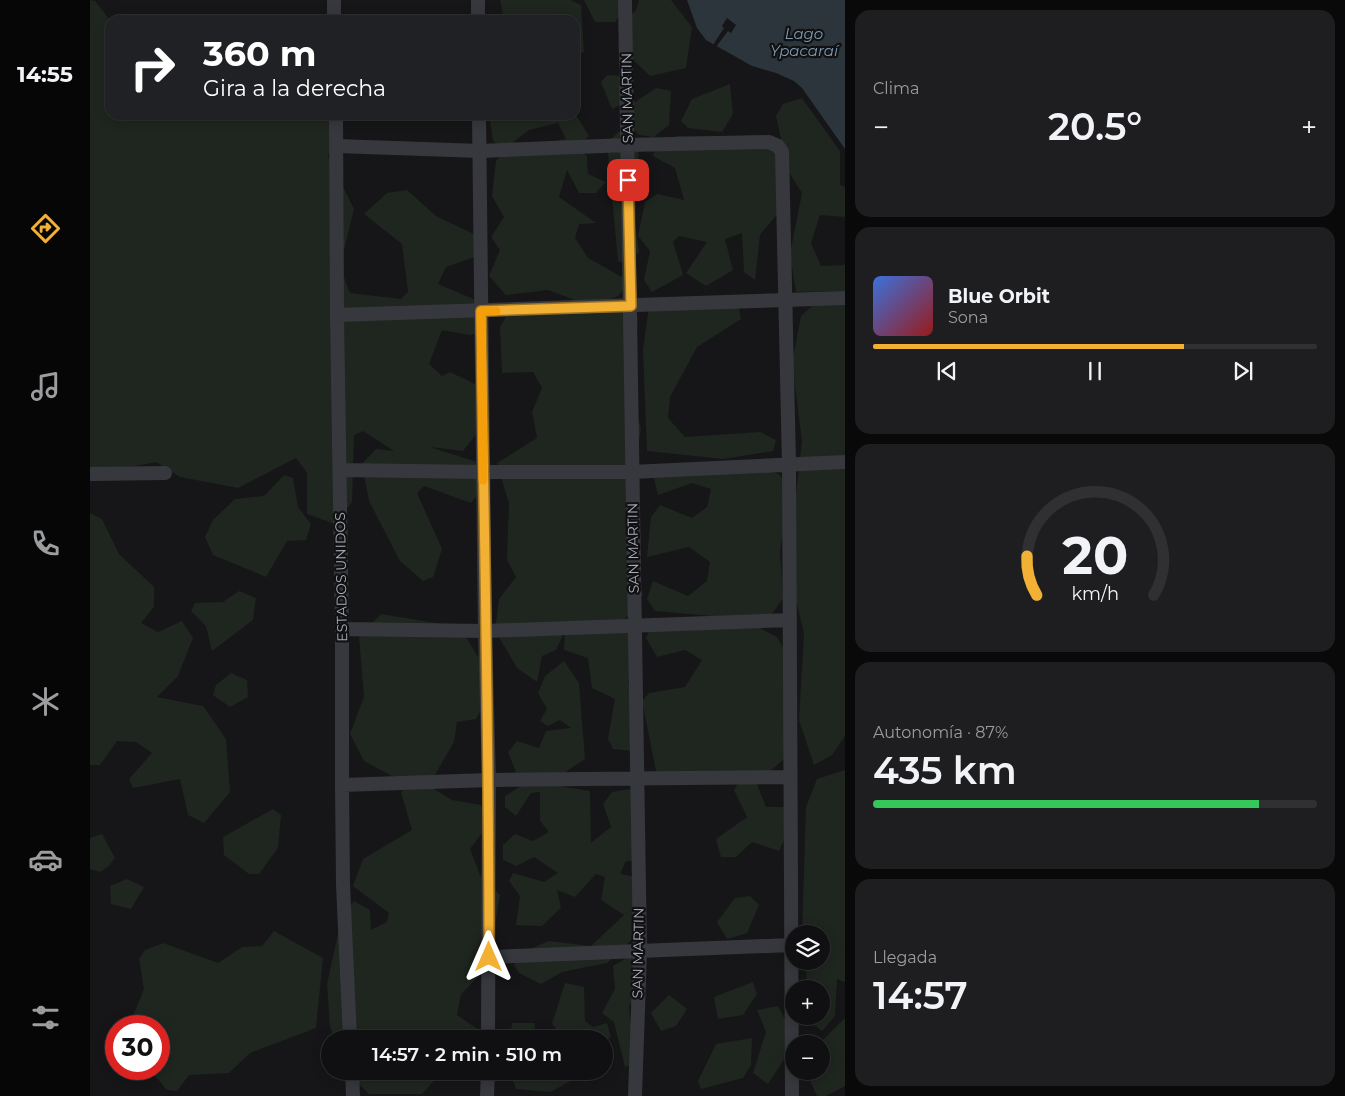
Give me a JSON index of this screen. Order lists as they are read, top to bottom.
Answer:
{
  "streets": {
    "street": ["SAN MARTIN", "ESTADOS UNIDOS"]
  },
  "water": ["Lago Ypacaraí"],
  "page": {
    "tabs": "14:55",
    "tile": [
      "Clima",
      ["Autonomía · 87%", "435 km"],
      ["Llegada", "14:57"]
    ],
    "turn": ["360 m", "Gira a la derecha"],
    "heat": ["−", "20.5°", "+"],
    "song": ["Blue Orbit", "Sona"],
    "map_buttons": ["+", "−"],
    "limit": "30",
    "trip": "14:57 · 2 min · 510 m",
    "gauge": ["20", "km/h"]
  }
}
